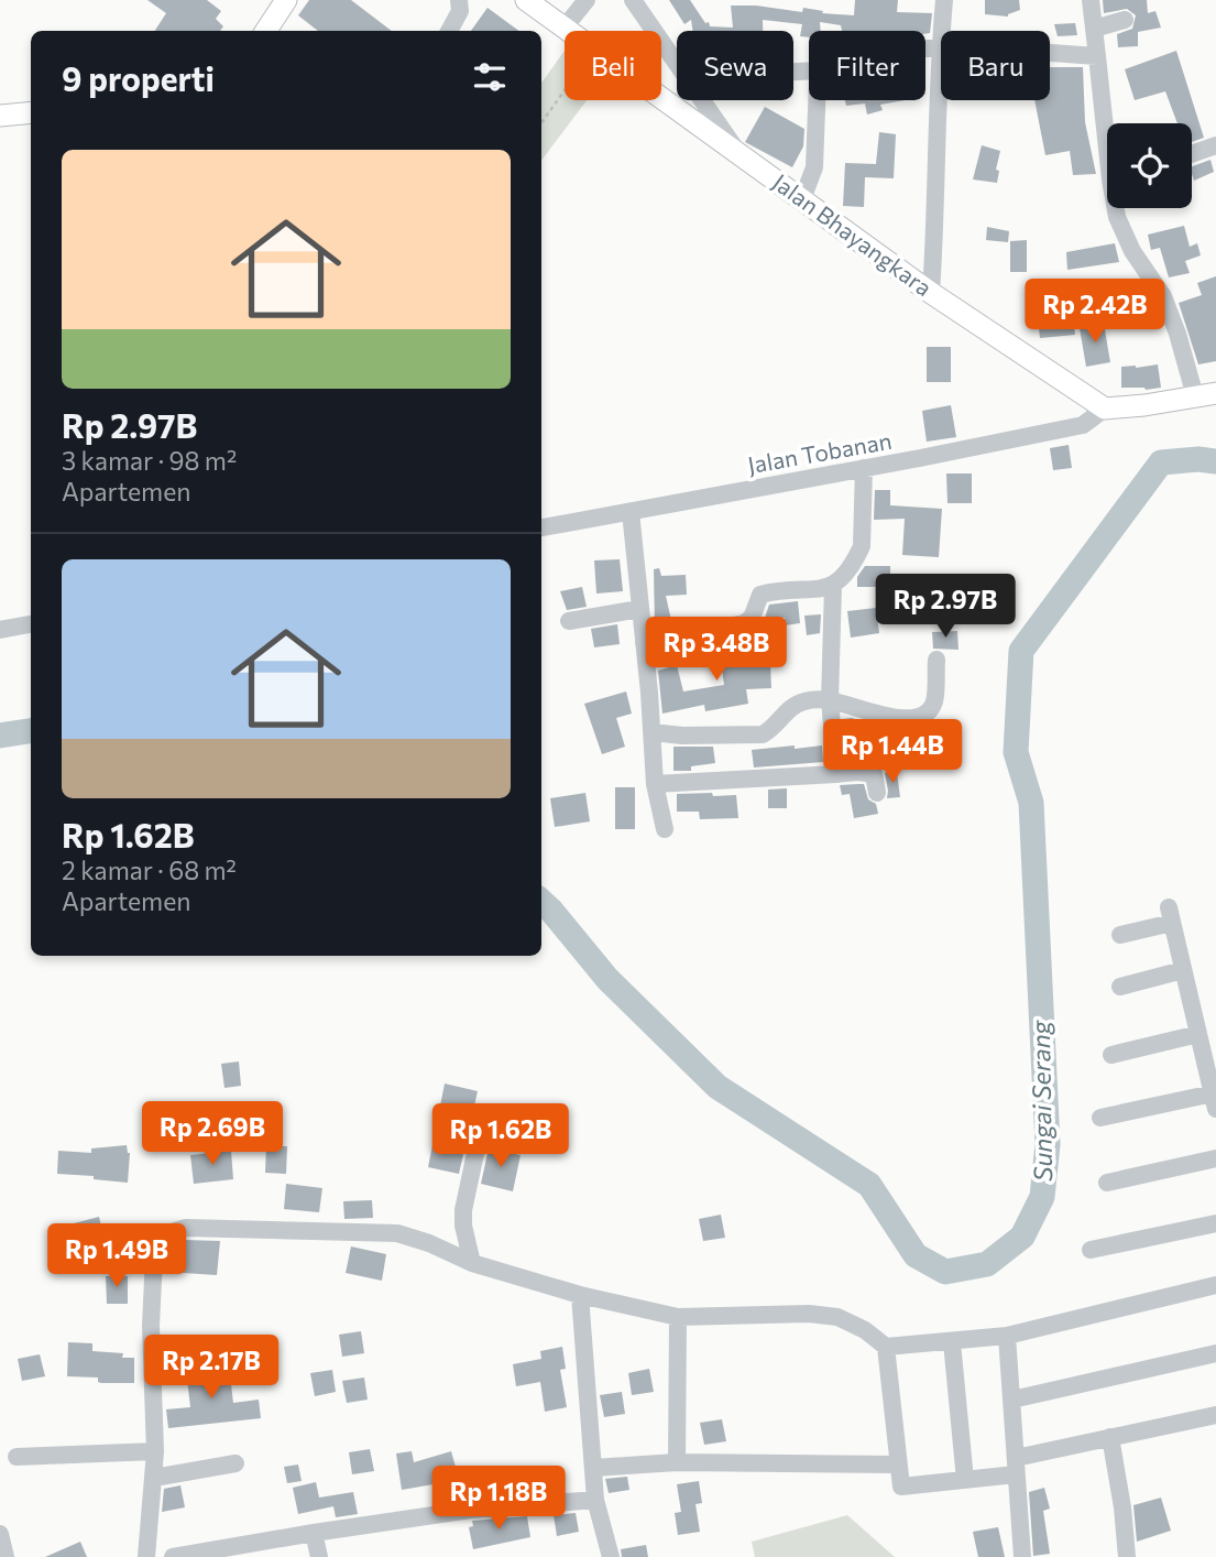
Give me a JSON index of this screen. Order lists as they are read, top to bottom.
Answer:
{
  "streets": {
    "main road": ["Jalan Bhayangkara"],
    "street": ["Jalan Tobanan"]
  },
  "crossings": [
    ["Jalan Bhayangkara", "Jalan Tobanan"]
  ],
  "water": ["Sungai Serang"],
  "page": {
    "chip": [
      "Beli",
      "Sewa",
      "Filter",
      "Baru"
    ],
    "heading": "9 properti",
    "list": [
      {
        "name": "Rp 2.97B",
        "note": "3 kamar · 98 m² · Apartemen"
      },
      {
        "name": "Rp 1.62B",
        "note": "2 kamar · 68 m² · Apartemen"
      }
    ],
    "price": [
      "Rp 2.42B",
      "Rp 2.97B",
      "Rp 3.48B",
      "Rp 1.44B",
      "Rp 2.69B",
      "Rp 1.62B",
      "Rp 1.49B",
      "Rp 2.17B",
      "Rp 1.18B"
    ]
  }
}
